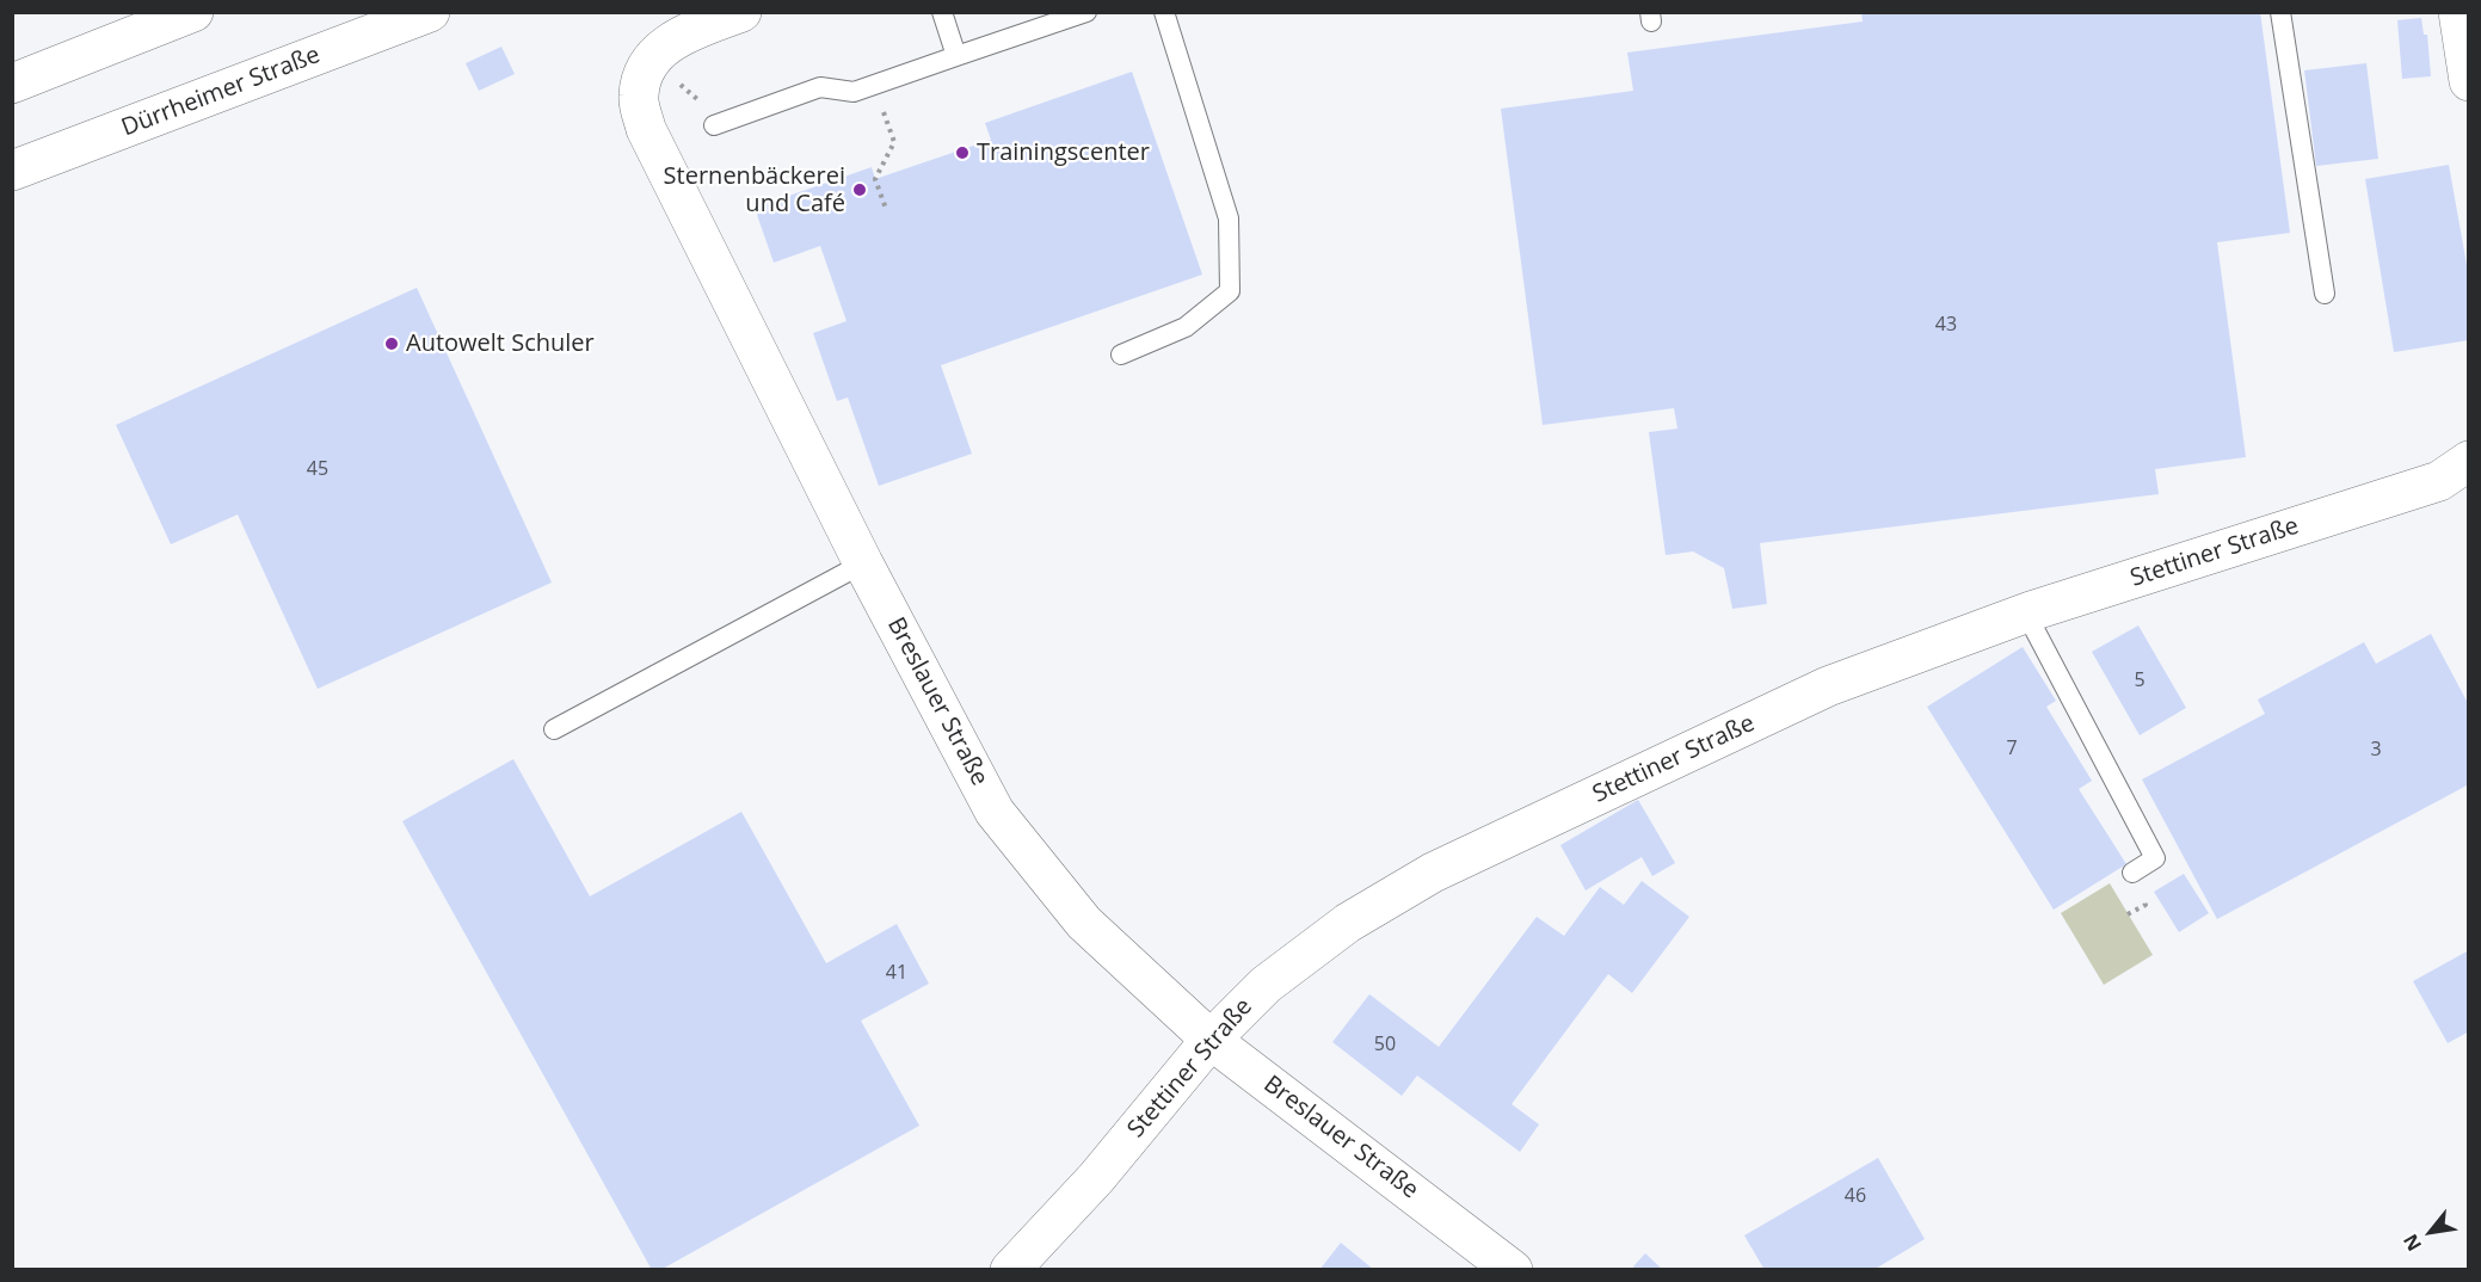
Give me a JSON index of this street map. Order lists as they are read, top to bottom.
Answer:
{
  "streets": {
    "street": ["Dürrheimer Straße", "Stettiner Straße", "Breslauer Straße"]
  },
  "crossings": [
    ["Stettiner Straße", "Breslauer Straße"]
  ],
  "places": ["Trainingscenter", "Sternenbäckerei und Café", "Autowelt Schuler"],
  "house_numbers": [
    "43",
    "45",
    "5",
    "7",
    "3",
    "41",
    "50",
    "46"
  ],
  "north": "bottom left"
}
